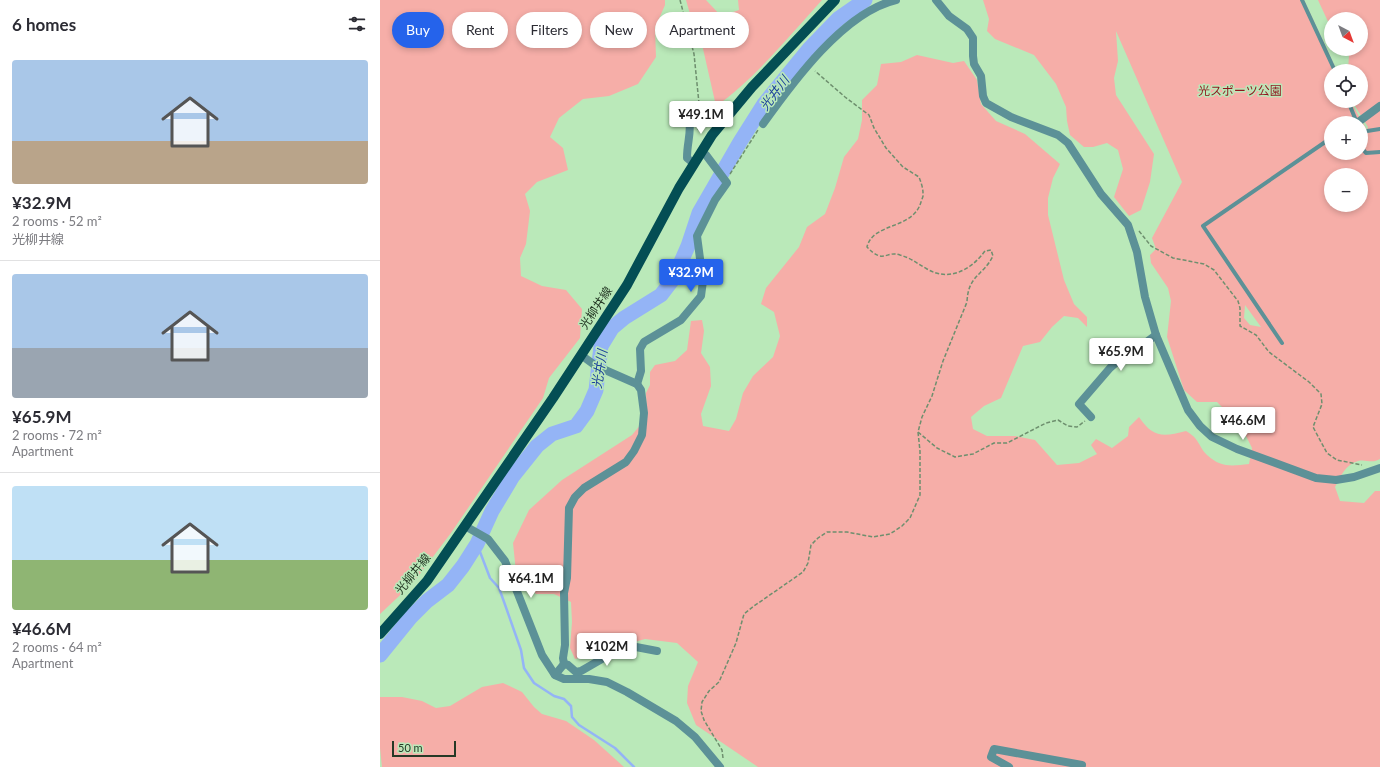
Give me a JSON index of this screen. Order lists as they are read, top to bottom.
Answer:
{
  "streets": {
    "main road": ["光柳井線"]
  },
  "water": ["光井川"],
  "parks": ["光スポーツ公園"],
  "scale_bar": "50 m",
  "north": "bottom right",
  "page": {
    "heading": "6 homes",
    "map_buttons": ["+", "−"],
    "chip": [
      "Buy",
      "Rent",
      "Filters",
      "New",
      "Apartment"
    ],
    "list": [
      {
        "name": "¥32.9M",
        "note": "2 rooms · 52 m² · 光柳井線"
      },
      {
        "name": "¥65.9M",
        "note": "2 rooms · 72 m² · Apartment"
      },
      {
        "name": "¥46.6M",
        "note": "2 rooms · 64 m² · Apartment"
      }
    ],
    "price": [
      "¥49.1M",
      "¥32.9M",
      "¥65.9M",
      "¥46.6M",
      "¥64.1M",
      "¥102M"
    ],
    "scale": "50 m"
  }
}
